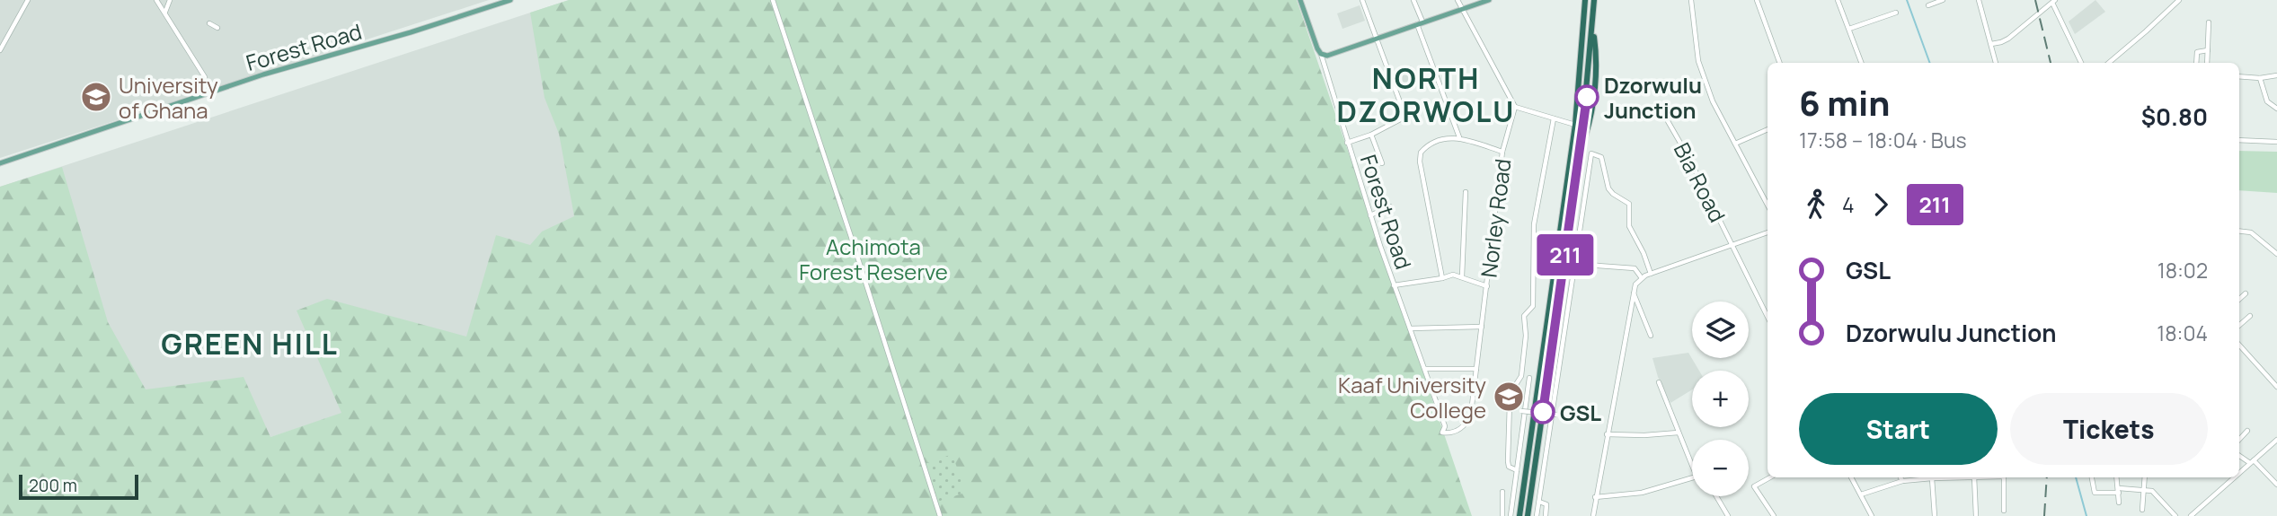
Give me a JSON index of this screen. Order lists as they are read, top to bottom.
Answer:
{
  "streets": {
    "main road": ["Forest Road"],
    "street": ["Bia Road", "Norley Road"]
  },
  "crossings": [
    ["Forest Road", "Norley Road"]
  ],
  "districts": ["NORTH DZORWOLU", "GREEN HILL"],
  "parks": ["Achimota Forest Reserve"],
  "places": {
    "school or university": ["University of Ghana", "Kaaf University College"],
    "other": ["Dzorwulu Junction", "GSL"]
  },
  "lines": ["bus line 211"],
  "scale_bar": "200 m",
  "page": {
    "on_map": "211",
    "heading": ["6 min", "17:58 – 18:04 · Bus", "$0.80"],
    "legs": ["4", "211"],
    "list": [
      {
        "name": "GSL",
        "value": "18:02"
      },
      {
        "name": "Dzorwulu Junction",
        "value": "18:04"
      }
    ],
    "map_buttons": ["+", "−"],
    "buttons": ["Start", "Tickets"],
    "scale": "200 m"
  }
}
